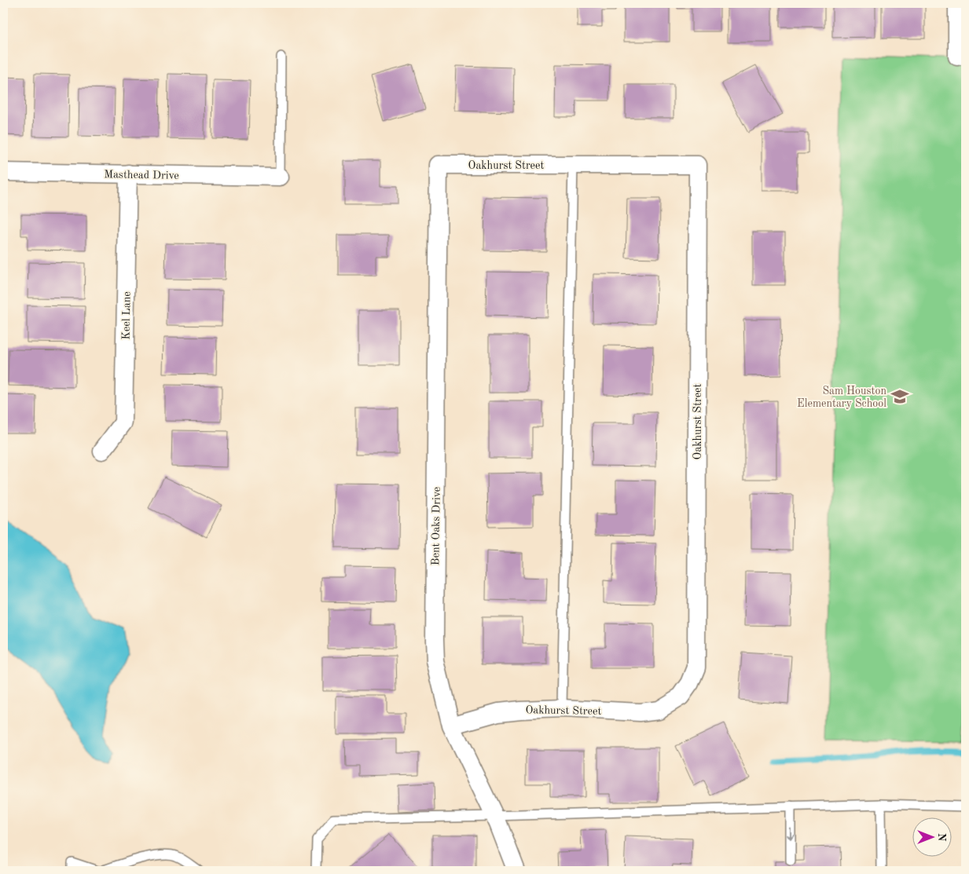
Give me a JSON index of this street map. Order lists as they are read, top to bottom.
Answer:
{
  "streets": {
    "street": [
      "Oakhurst Street",
      "Masthead Drive",
      "Keel Lane",
      "Bent Oaks Drive"
    ]
  },
  "crossings": [
    ["Oakhurst Street", "Bent Oaks Drive"],
    ["Masthead Drive", "Keel Lane"]
  ],
  "places": {
    "school or university": ["Sam Houston Elementary School"]
  },
  "north": "right"
}
